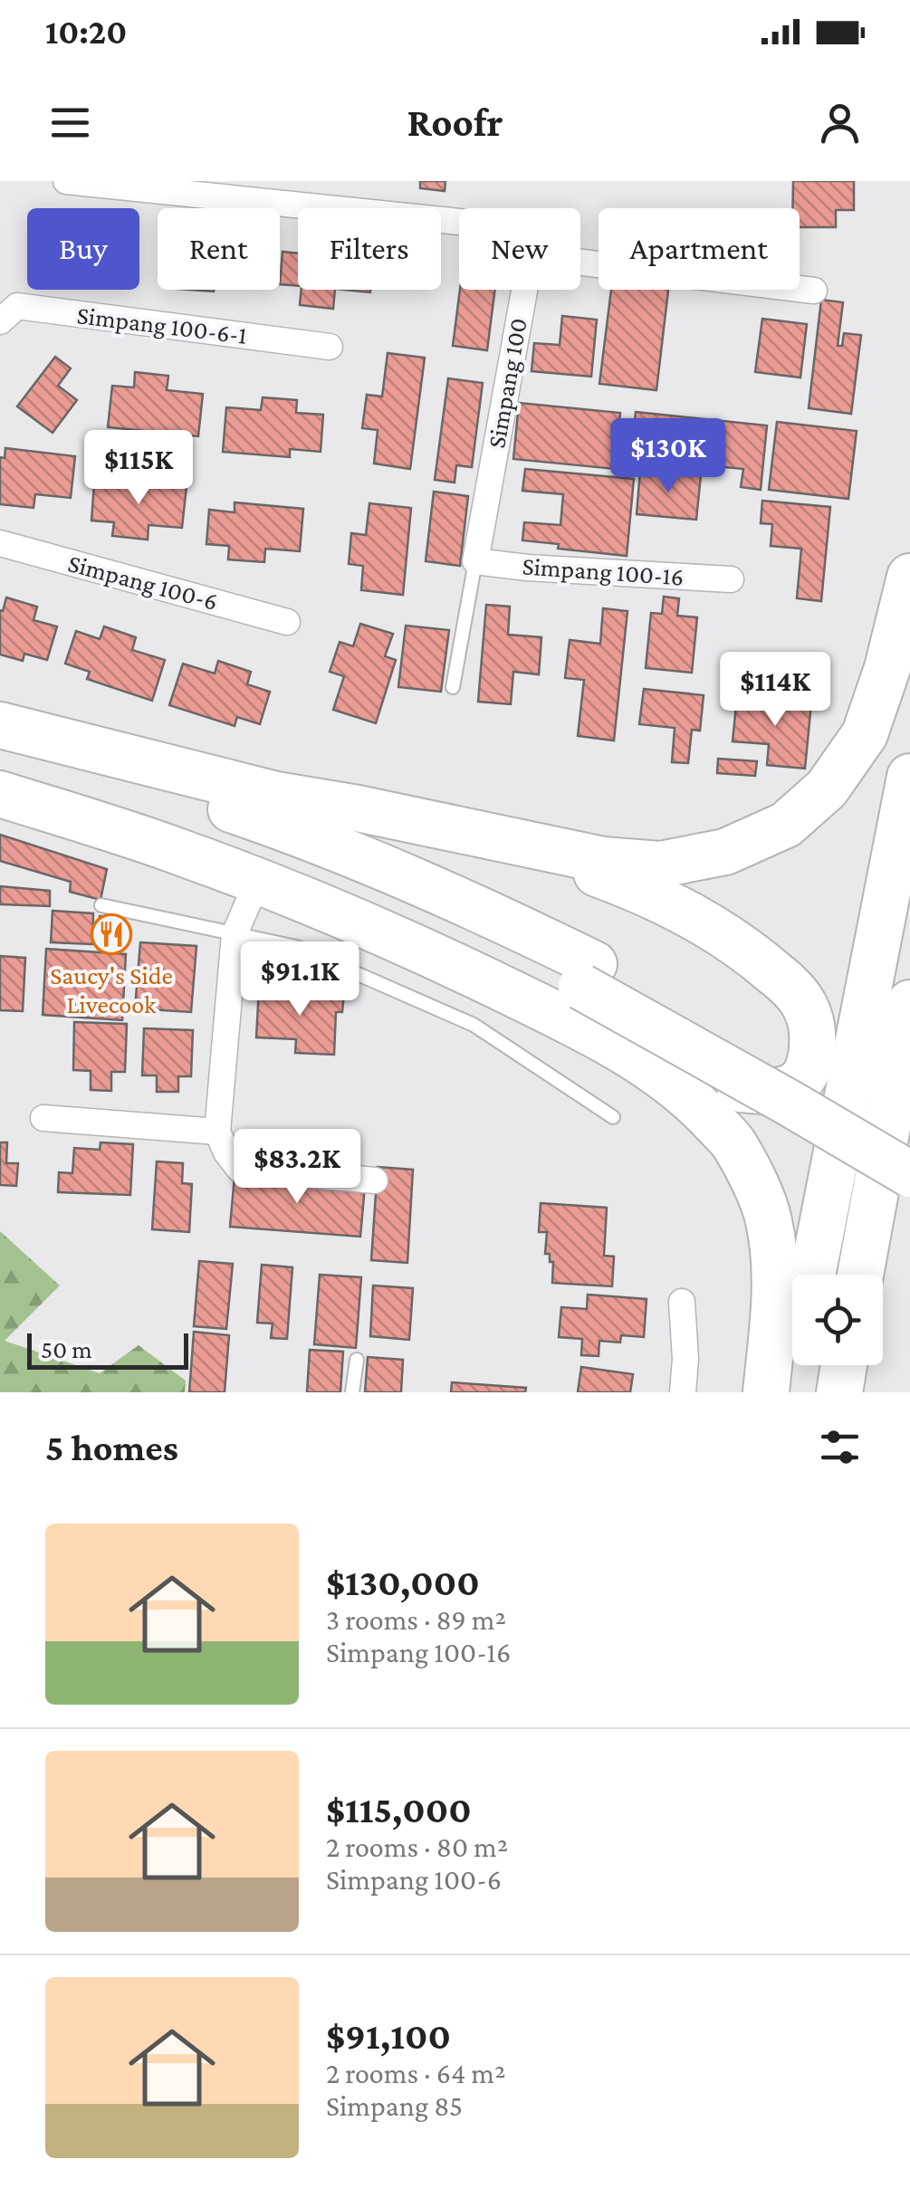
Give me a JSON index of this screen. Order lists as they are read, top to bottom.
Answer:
{
  "streets": {
    "street": [
      "Simpang 100-6-1",
      "Simpang 100",
      "Simpang 100-16",
      "Simpang 100-6"
    ]
  },
  "crossings": [
    ["Simpang 100", "Simpang 100-16"]
  ],
  "places": {
    "restaurant": ["Saucy's Side Livecook"]
  },
  "scale_bar": "50 m",
  "page": {
    "status": "10:20",
    "header": "Roofr",
    "chip": [
      "Buy",
      "Rent",
      "Filters",
      "New",
      "Apartment"
    ],
    "price": [
      "$130K",
      "$115K",
      "$114K",
      "$91.1K",
      "$83.2K"
    ],
    "scale": "50 m",
    "heading": "5 homes",
    "list": [
      {
        "name": "$130,000",
        "note": "3 rooms · 89 m² · Simpang 100-16"
      },
      {
        "name": "$115,000",
        "note": "2 rooms · 80 m² · Simpang 100-6"
      },
      {
        "name": "$91,100",
        "note": "2 rooms · 64 m² · Simpang 85"
      }
    ]
  }
}
